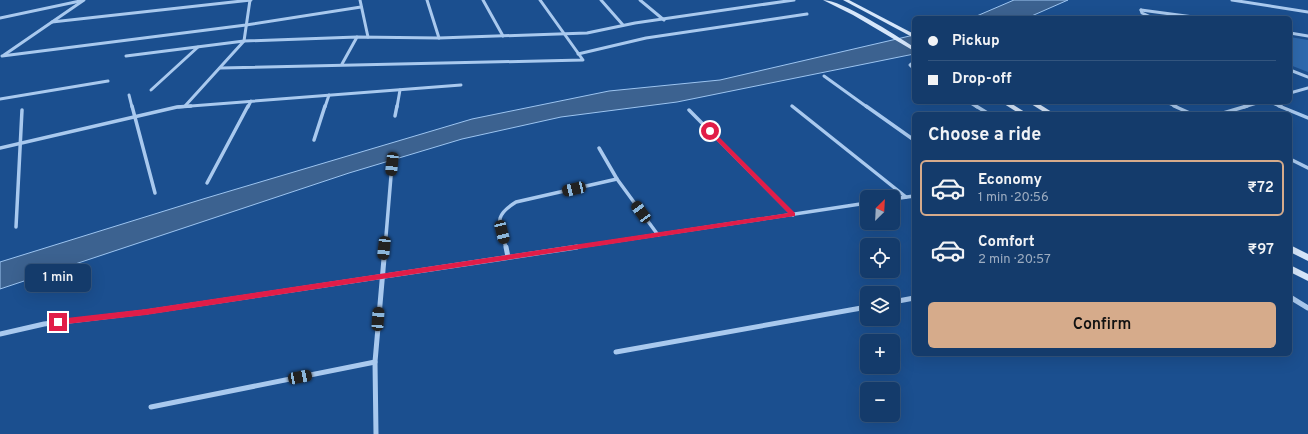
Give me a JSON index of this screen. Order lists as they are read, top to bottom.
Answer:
{
  "north": "top right",
  "page": {
    "banner": ["Pickup", "Drop-off"],
    "heading": "Choose a ride",
    "list": [
      {
        "name": "Economy",
        "note": "1 min · 20:56",
        "value": "₹72"
      },
      {
        "name": "Comfort",
        "note": "2 min · 20:57",
        "value": "₹97"
      }
    ],
    "map_buttons": ["+", "−"],
    "bubble": "1 min",
    "buttons": "Confirm"
  }
}
